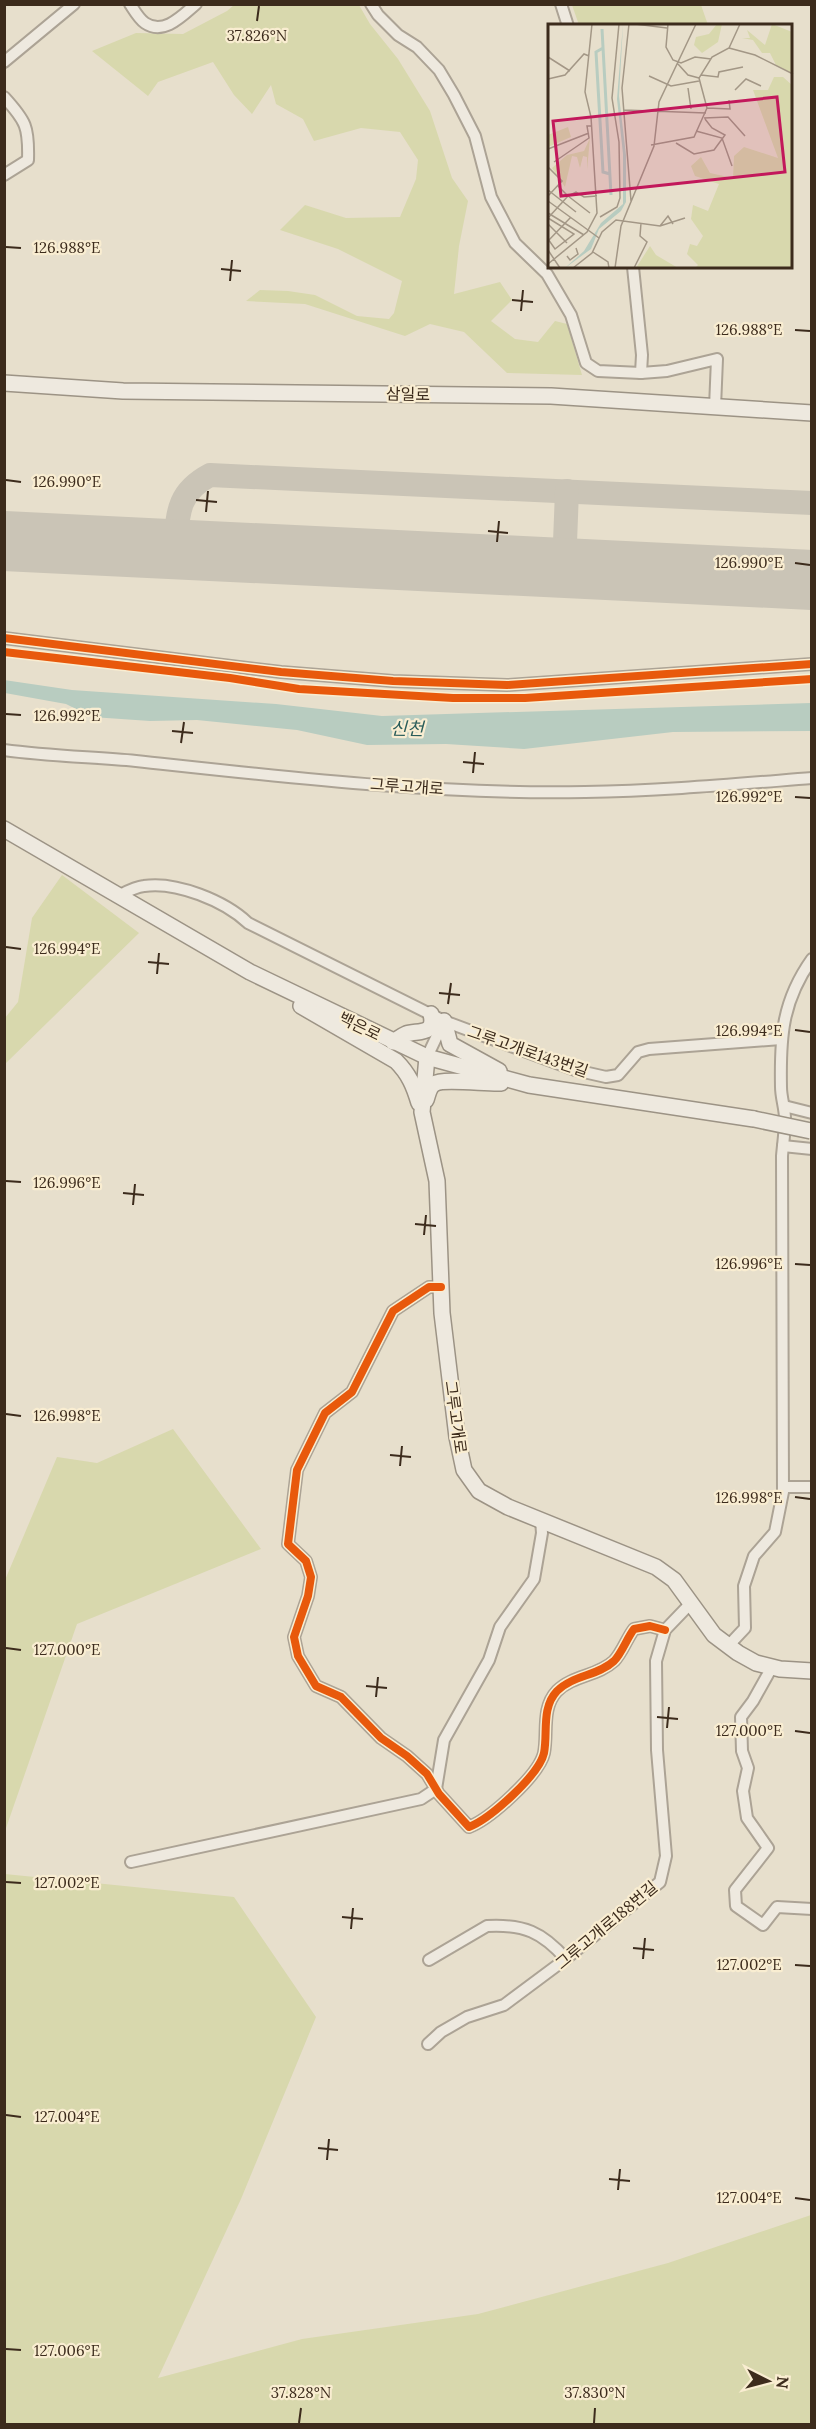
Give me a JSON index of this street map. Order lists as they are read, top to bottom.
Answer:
{
  "streets": {
    "main road": ["삼일로", "그루고개로", "백은로"],
    "street": ["그루고개로143번길", "그루고개로188번길"]
  },
  "crossings": [
    ["그루고개로", "백은로"],
    ["그루고개로", "그루고개로188번길"]
  ],
  "water": ["신천"],
  "north": "right",
  "coordinates": [
    "37.826°N",
    "126.988°E",
    "126.990°E",
    "126.992°E",
    "126.994°E",
    "126.996°E",
    "126.998°E",
    "127.000°E",
    "127.002°E",
    "127.004°E",
    "127.006°E",
    "37.828°N",
    "37.830°N"
  ]
}
